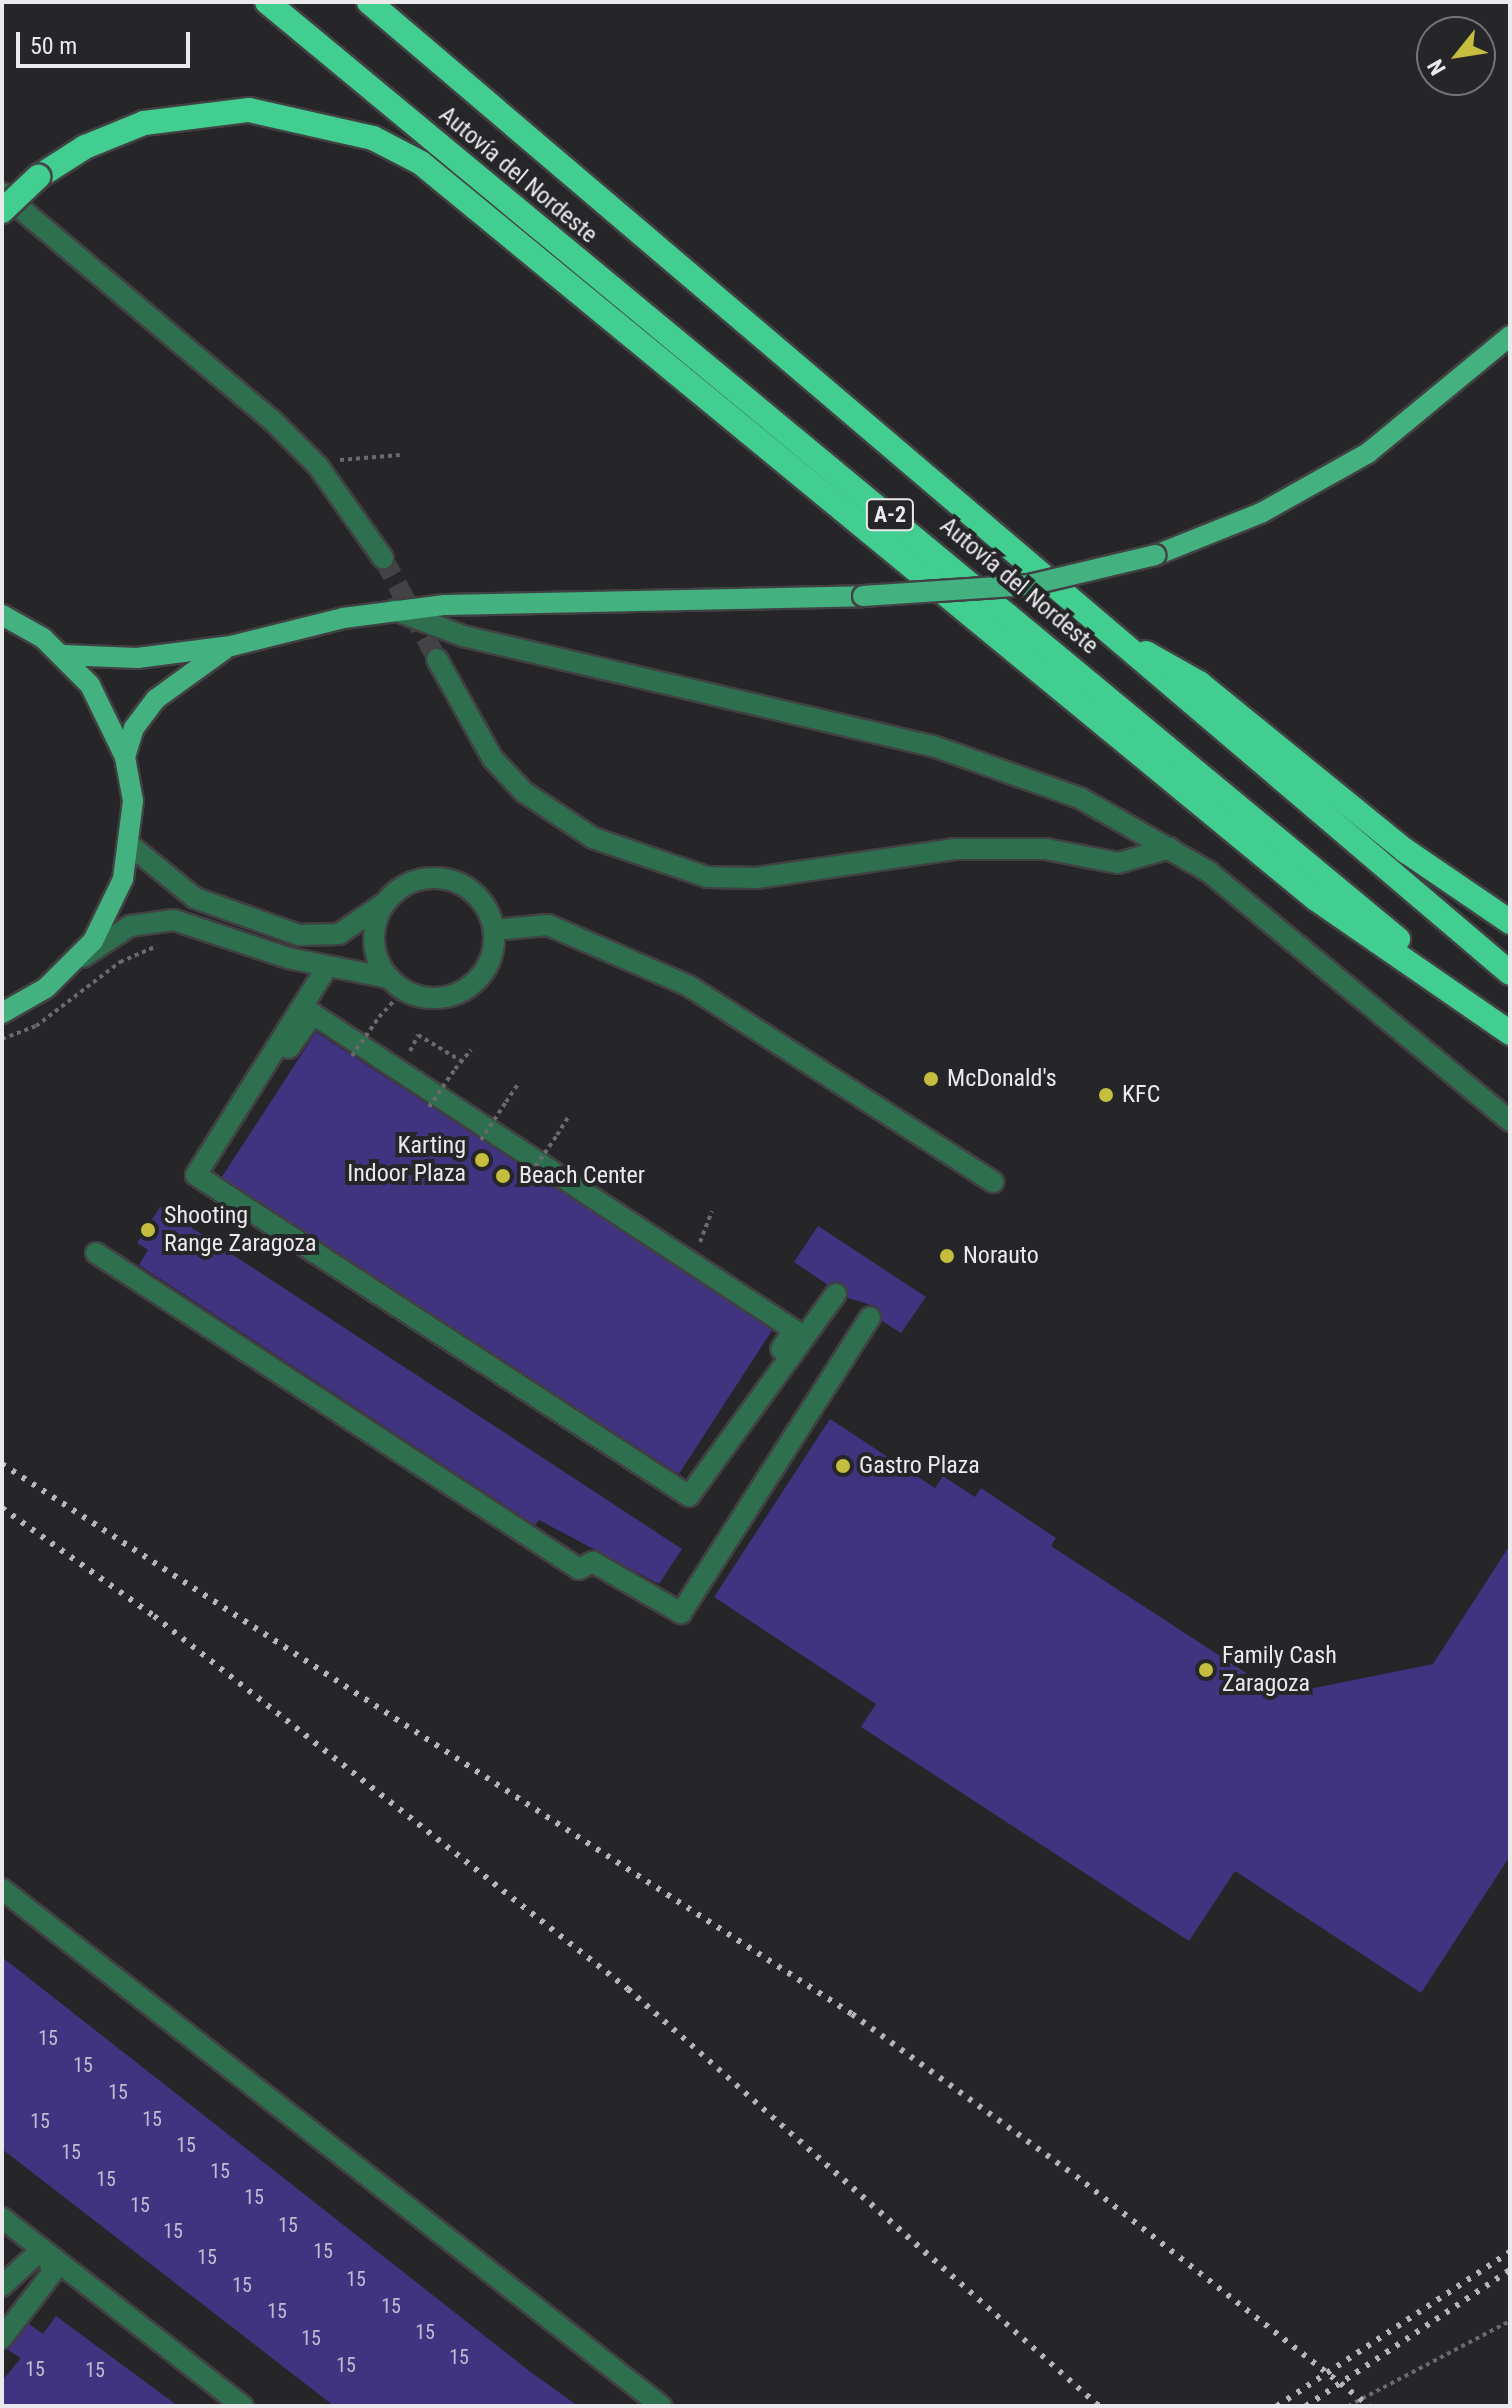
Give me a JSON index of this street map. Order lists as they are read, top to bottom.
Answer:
{
  "streets": {
    "highway": ["Autovía del Nordeste", "A-2"]
  },
  "places": [
    "McDonald's",
    "KFC",
    "Karting Indoor Plaza",
    "Beach Center",
    "Shooting Range Zaragoza",
    "Norauto",
    "Gastro Plaza",
    "Family Cash Zaragoza"
  ],
  "house_numbers": [
    "15",
    "15",
    "15",
    "15",
    "15",
    "15",
    "15",
    "15",
    "15",
    "15",
    "15",
    "15",
    "15",
    "15",
    "15",
    "15",
    "15",
    "15",
    "15",
    "15",
    "15",
    "15",
    "15",
    "15",
    "15"
  ],
  "scale_bar": "50 m",
  "north": "bottom left"
}
